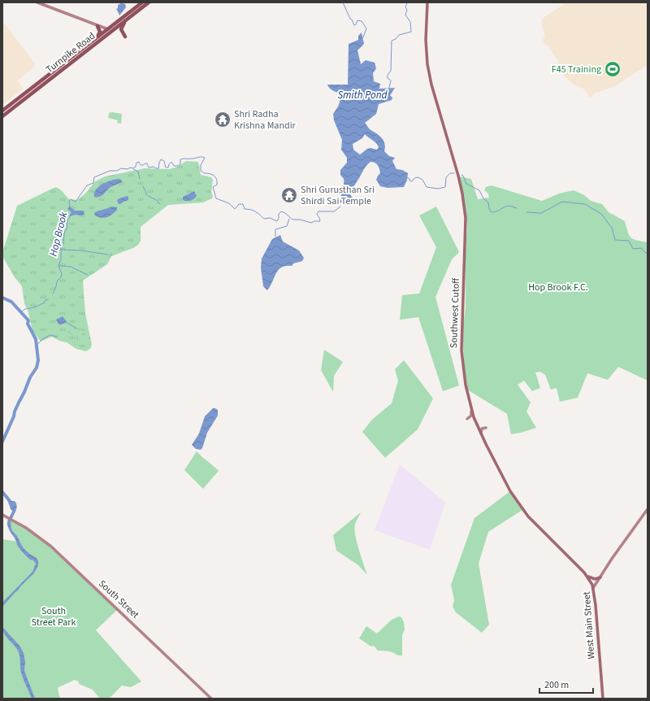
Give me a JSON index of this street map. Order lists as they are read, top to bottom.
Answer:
{
  "streets": {
    "highway": ["Turnpike Road"],
    "main road": ["Southwest Cutoff", "South Street", "West Main Street"]
  },
  "crossings": [
    ["Southwest Cutoff", "West Main Street"]
  ],
  "water": ["Smith Pond", "Hop Brook"],
  "parks": ["Hop Brook F.C.", "South Street Park"],
  "places": {
    "sports": ["F45 Training"],
    "temple": ["Shri Radha Krishna Mandir", "Shri Gurusthan Sri Shirdi Sai Temple"]
  },
  "scale_bar": "200 m"
}
